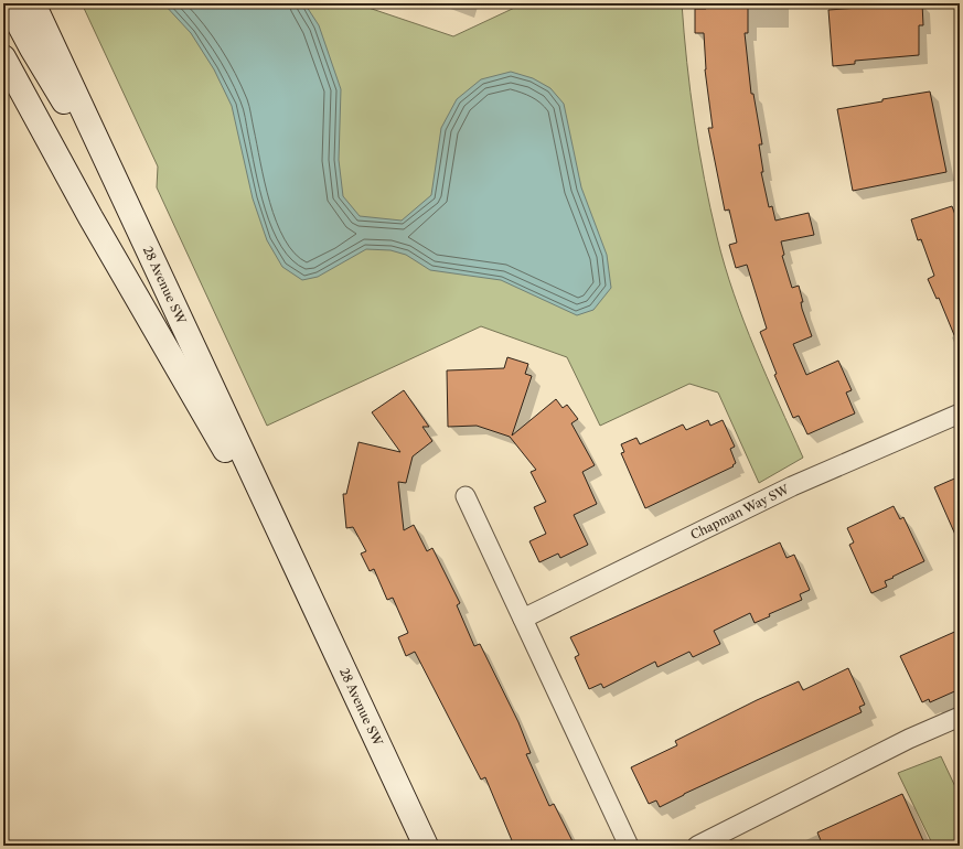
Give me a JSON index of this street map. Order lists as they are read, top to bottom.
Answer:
{
  "streets": {
    "main road": ["28 Avenue SW"],
    "street": ["Chapman Way SW"]
  }
}
